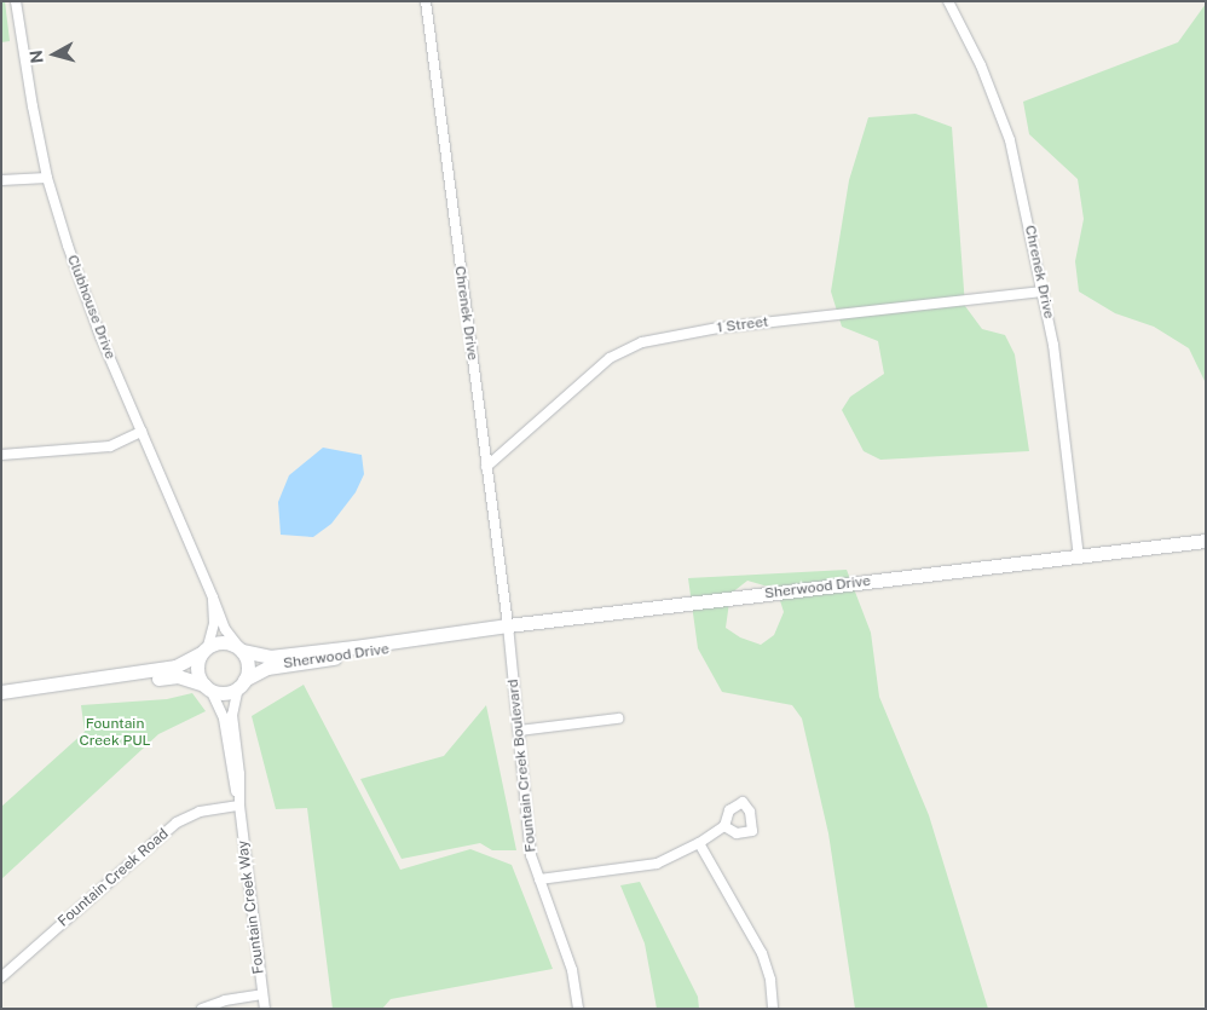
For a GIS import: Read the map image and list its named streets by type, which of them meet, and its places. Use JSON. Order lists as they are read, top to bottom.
{
  "streets": {
    "street": [
      "Chrenek Drive",
      "Clubhouse Drive",
      "1 Street",
      "Sherwood Drive",
      "Fountain Creek Boulevard",
      "Fountain Creek Road",
      "Fountain Creek Way"
    ]
  },
  "crossings": [
    ["Chrenek Drive", "1 Street"],
    ["Chrenek Drive", "Sherwood Drive"],
    ["Chrenek Drive", "Fountain Creek Boulevard"],
    ["Clubhouse Drive", "Sherwood Drive"],
    ["Clubhouse Drive", "Fountain Creek Way"],
    ["Sherwood Drive", "Fountain Creek Boulevard"],
    ["Sherwood Drive", "Fountain Creek Way"],
    ["Fountain Creek Road", "Fountain Creek Way"]
  ],
  "parks": ["Fountain Creek PUL"],
  "north": "left"
}
